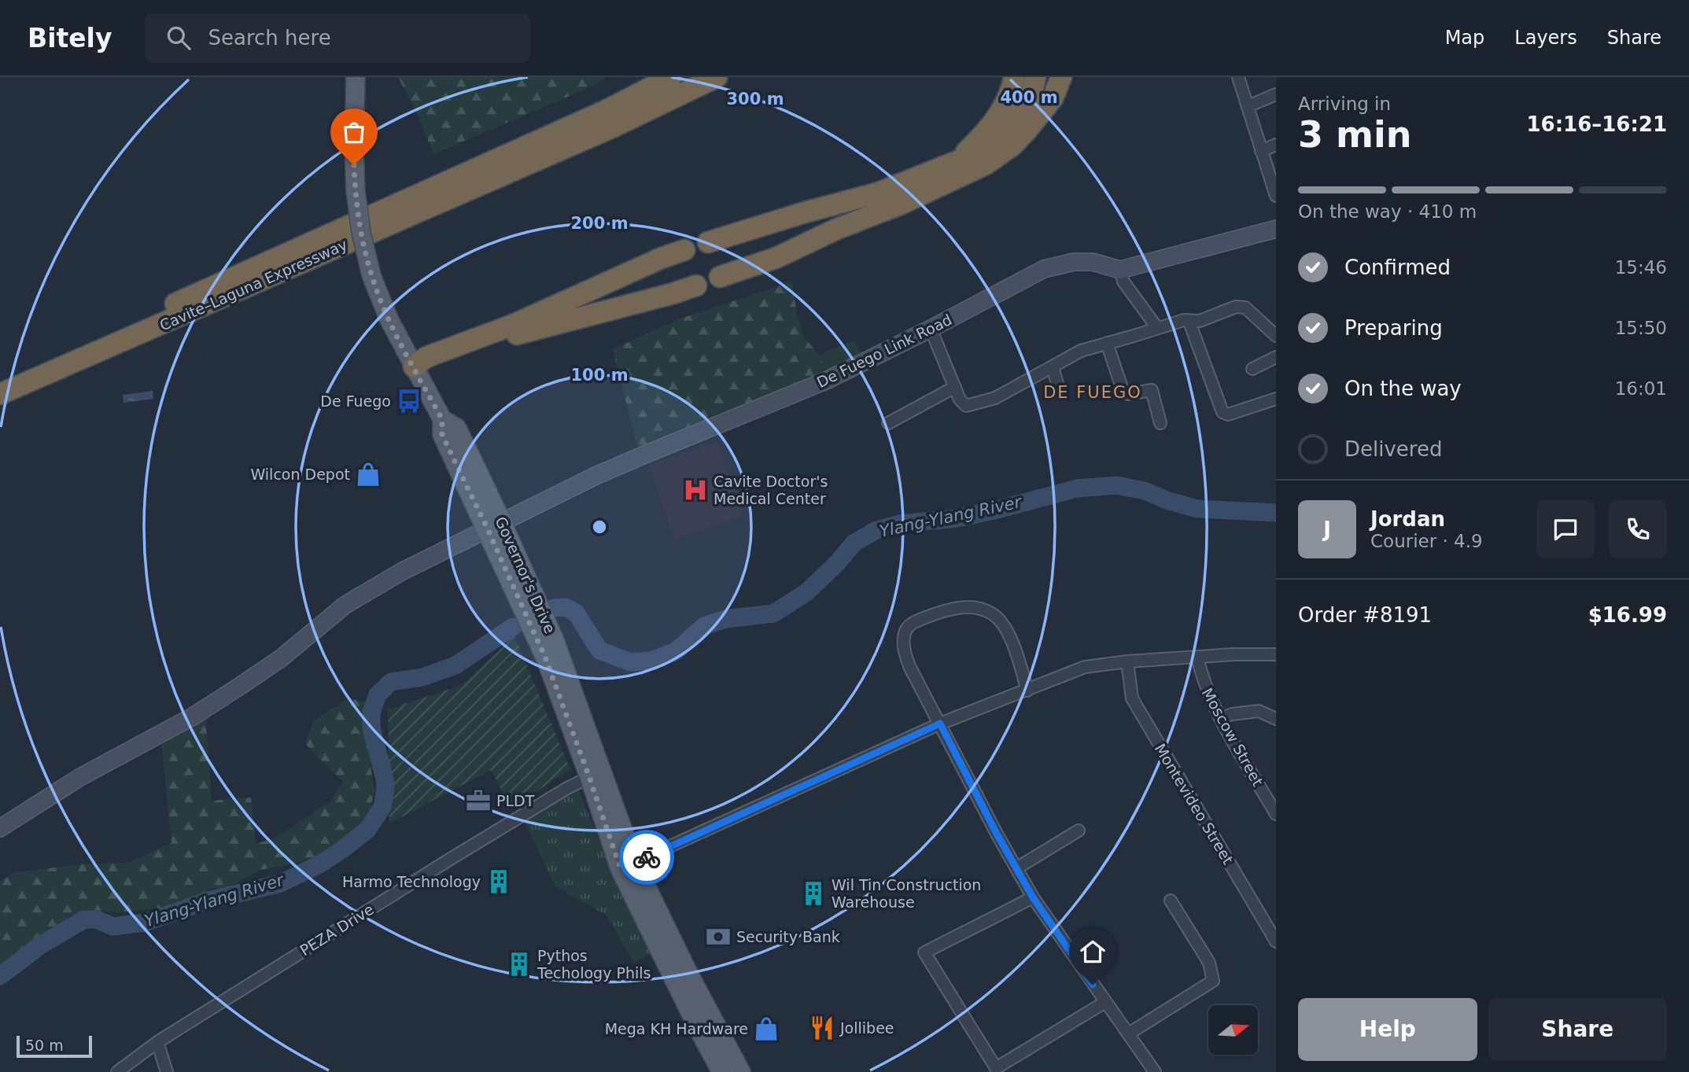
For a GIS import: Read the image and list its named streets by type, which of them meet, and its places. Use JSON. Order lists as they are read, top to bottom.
{
  "streets": {
    "highway": ["Cavite–Laguna Expressway"],
    "main road": ["Governor's Drive"],
    "street": [
      "De Fuego Link Road",
      "Moscow Street",
      "Montevideo Street",
      "PEZA Drive"
    ]
  },
  "crossings": [
    ["De Fuego Link Road", "Governor's Drive"],
    ["Governor's Drive", "PEZA Drive"]
  ],
  "districts": ["DE FUEGO"],
  "water": ["Ylang-Ylang River"],
  "places": {
    "bus stop": ["De Fuego"],
    "shop": ["Wilcon Depot", "Mega KH Hardware"],
    "hospital": ["Cavite Doctor's Medical Center"],
    "office": ["PLDT"],
    "building": ["Harmo Technology", "Wil Tin Construction Warehouse", "Pythos Techology Phils"],
    "bank": ["Security Bank"],
    "restaurant": ["Jollibee"]
  },
  "scale_bar": "50 m",
  "north": "right",
  "page": {
    "header": "Bitely",
    "search": "Search here",
    "nav": ["Map", "Layers", "Share"],
    "heading": ["3 min", "Arriving in", "16:16–16:21"],
    "panel": [
      "Jordan",
      "Courier · 4.9",
      "Order #8191",
      "$16.99"
    ],
    "bar": "On the way · 410 m",
    "list": [
      ["Confirmed", "15:46"],
      ["Preparing", "15:50"],
      ["On the way", "16:01"],
      "Delivered"
    ],
    "round": "J",
    "buttons": ["Help", "Share"],
    "scale": "50 m"
  },
  "rings": [
    "400 m",
    "300 m",
    "200 m",
    "100 m"
  ]
}
